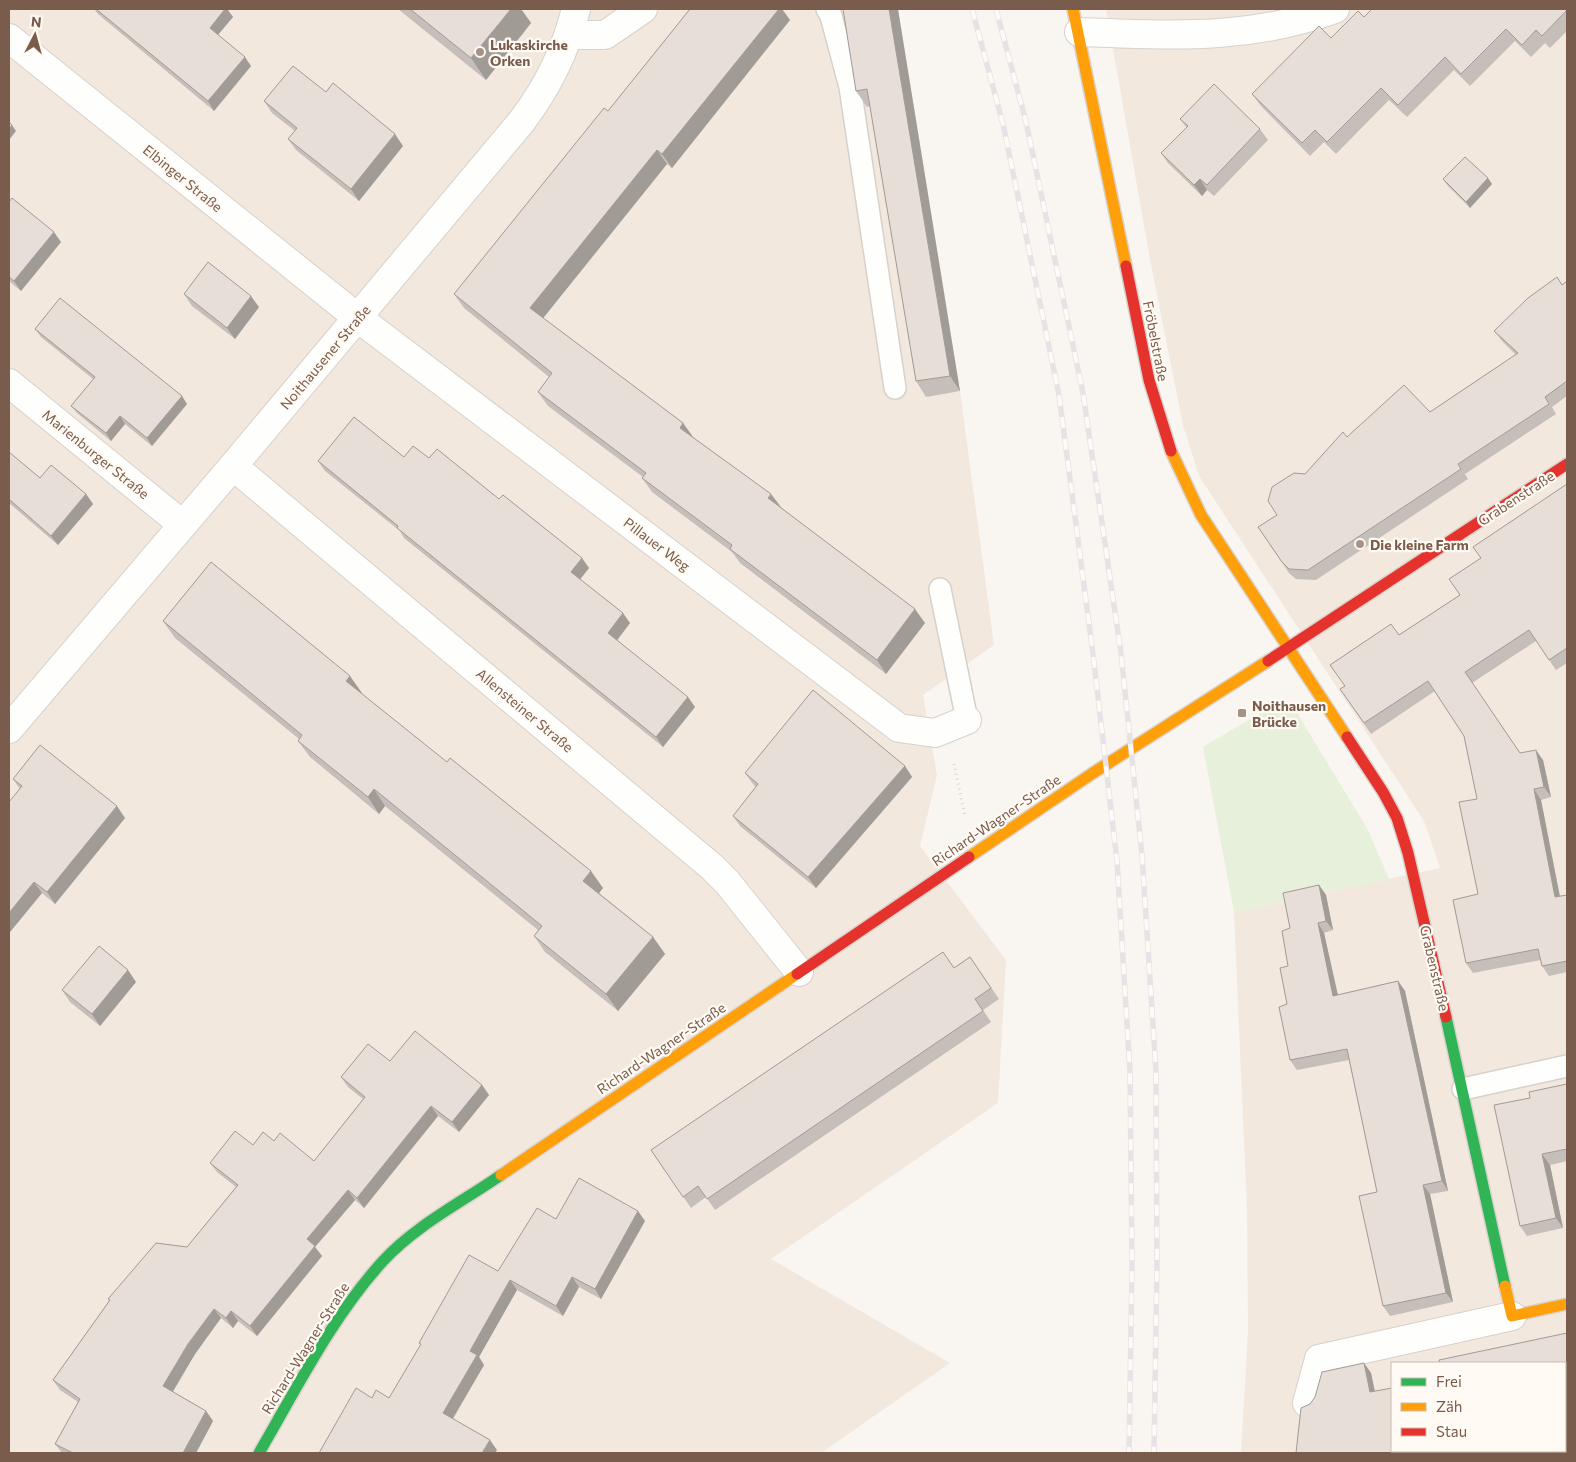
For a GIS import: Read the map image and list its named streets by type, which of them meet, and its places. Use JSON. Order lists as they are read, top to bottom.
{
  "streets": {
    "street": [
      "Elbinger Straße",
      "Fröbelstraße",
      "Noithausener Straße",
      "Marienburger Straße",
      "Grabenstraße",
      "Pillauer Weg",
      "Allensteiner Straße",
      "Richard-Wagner-Straße"
    ]
  },
  "crossings": [
    ["Elbinger Straße", "Noithausener Straße"],
    ["Elbinger Straße", "Pillauer Weg"],
    ["Fröbelstraße", "Grabenstraße"],
    ["Noithausener Straße", "Marienburger Straße"],
    ["Noithausener Straße", "Pillauer Weg"],
    ["Noithausener Straße", "Allensteiner Straße"],
    ["Grabenstraße", "Richard-Wagner-Straße"],
    ["Allensteiner Straße", "Richard-Wagner-Straße"]
  ],
  "places": {
    "other": ["Lukaskirche Orken", "Die kleine Farm"],
    "transit": ["Noithausen Brücke"]
  },
  "legend": ["Frei", "Zäh", "Stau"],
  "north": "top"
}
